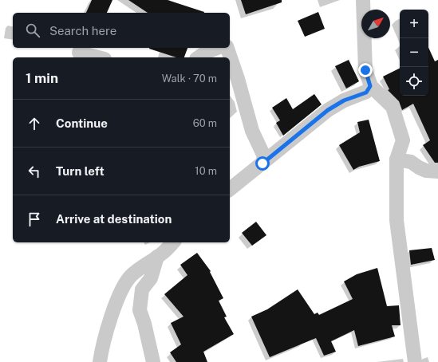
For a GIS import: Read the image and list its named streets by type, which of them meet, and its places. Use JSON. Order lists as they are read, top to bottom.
{
  "north": "top right",
  "page": {
    "map_buttons": ["+", "−"],
    "search": "Search here",
    "heading": ["1 min", "Walk · 70 m"],
    "list": [
      ["Continue", "60 m"],
      ["Turn left", "10 m"],
      "Arrive at destination"
    ]
  }
}
